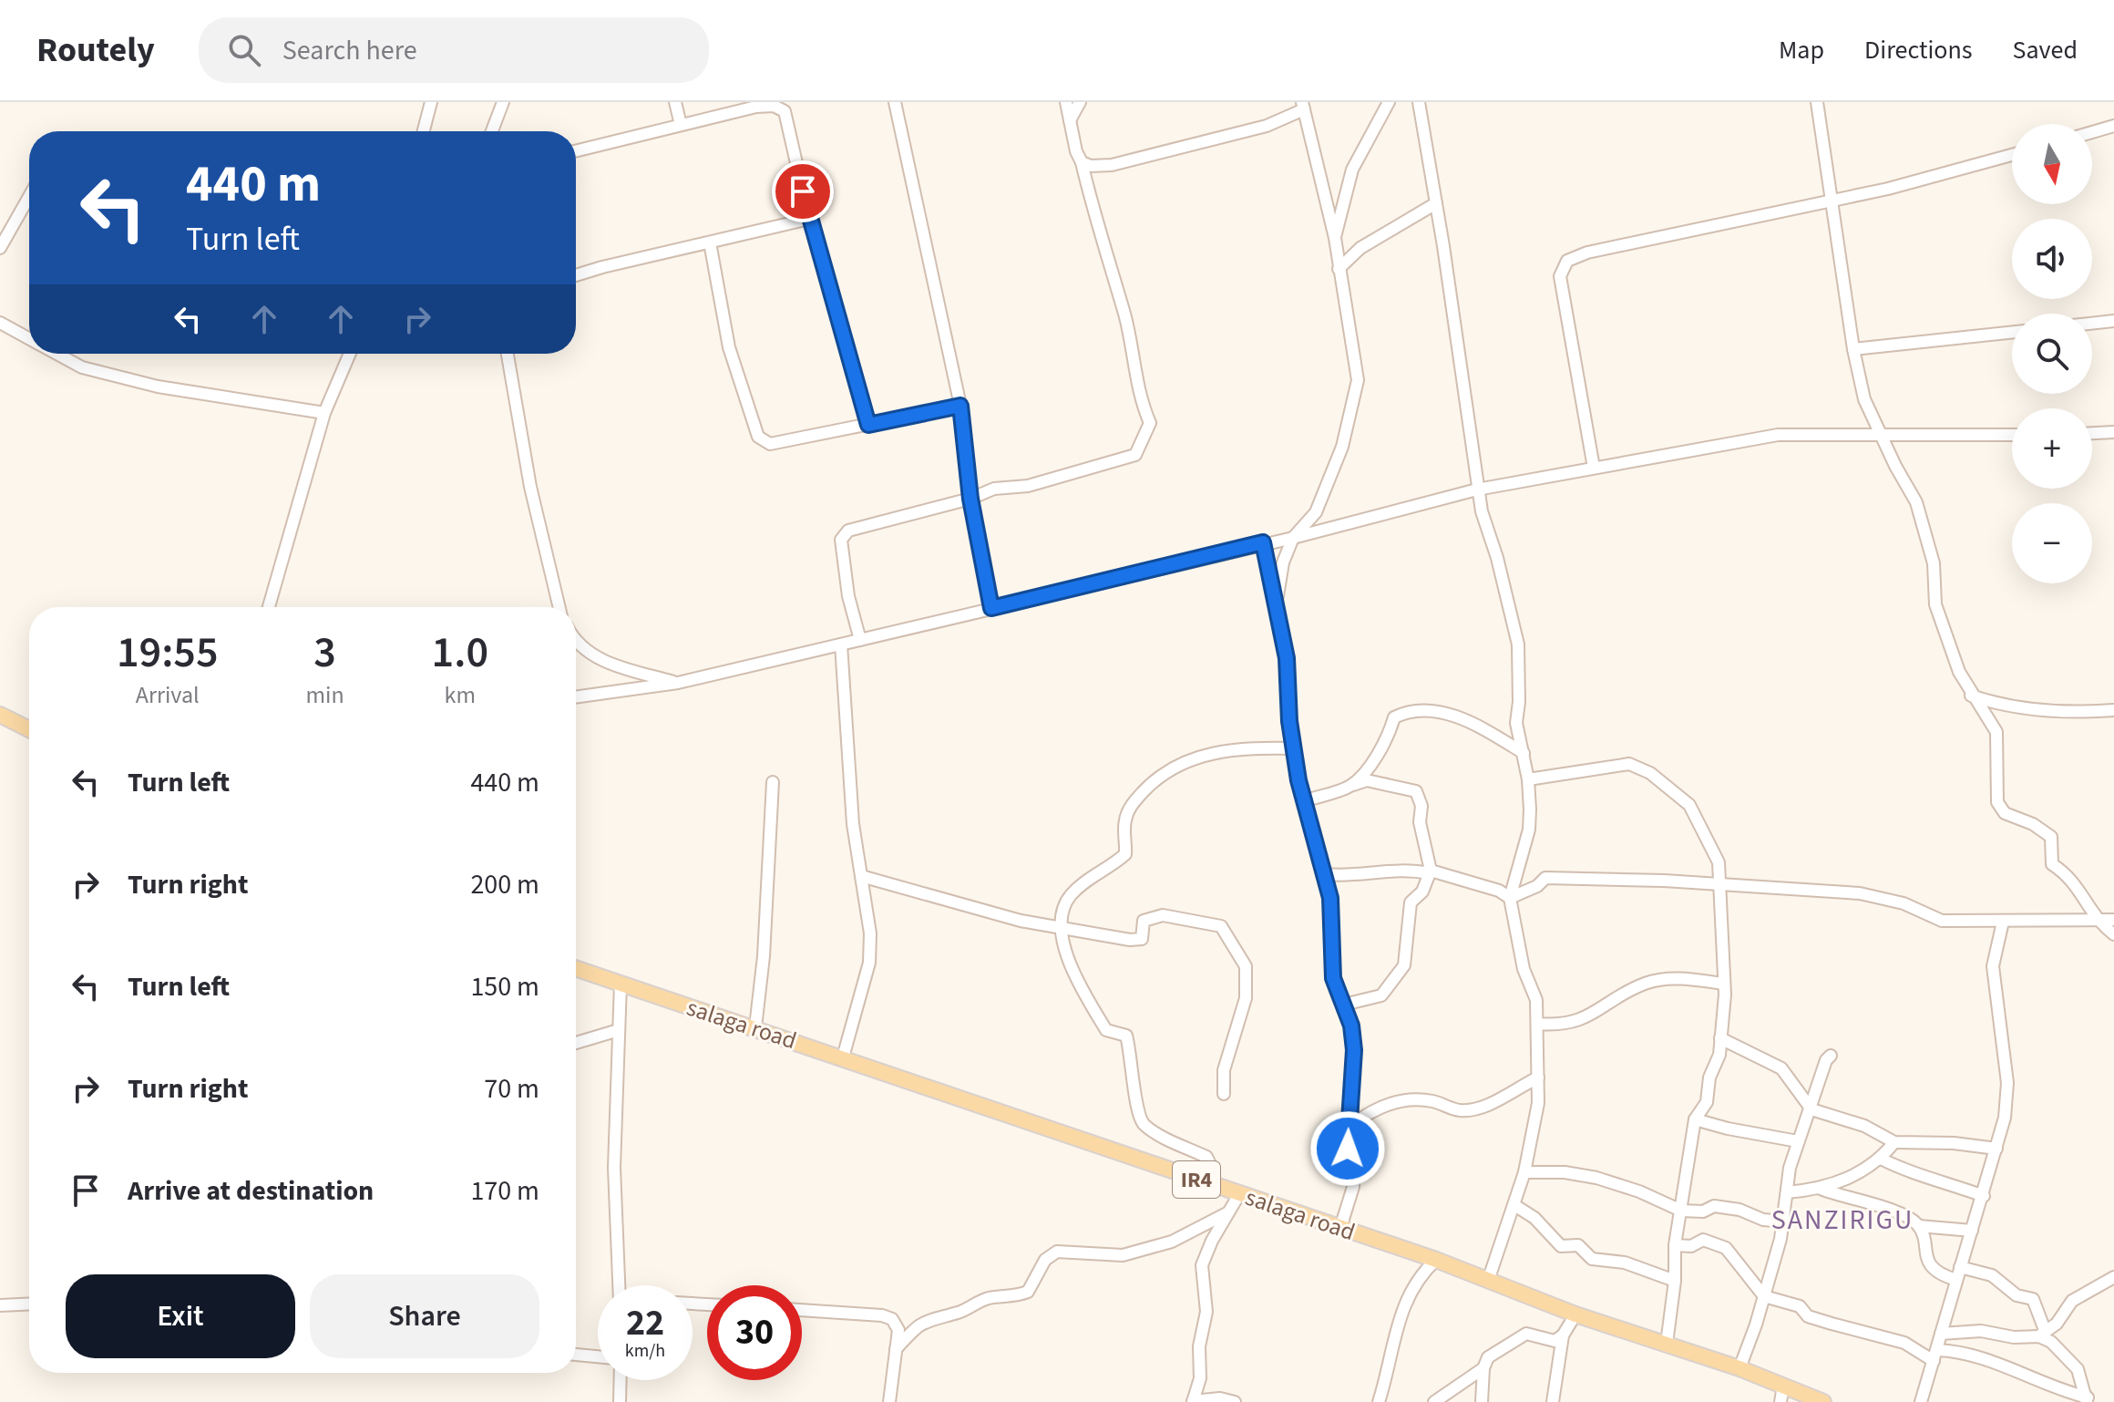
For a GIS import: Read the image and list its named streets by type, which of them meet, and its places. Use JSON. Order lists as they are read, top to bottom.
{
  "streets": {
    "main road": ["salaga road", "IR4"]
  },
  "districts": ["SANZIRIGU"],
  "north": "bottom",
  "page": {
    "header": "Routely",
    "search": "Search here",
    "nav": ["Map", "Directions", "Saved"],
    "map_buttons": ["+", "−"],
    "turn": ["440 m", "Turn left"],
    "eta": [
      "19:55",
      "Arrival",
      "3",
      "min",
      "1.0",
      "km"
    ],
    "list": [
      {
        "name": "Turn left",
        "value": "440 m"
      },
      {
        "name": "Turn right",
        "value": "200 m"
      },
      {
        "name": "Turn left",
        "value": "150 m"
      },
      {
        "name": "Turn right",
        "value": "70 m"
      },
      {
        "name": "Arrive at destination",
        "value": "170 m"
      }
    ],
    "buttons": ["Exit", "Share"],
    "speed": "22 km/h",
    "limit": "30"
  }
}
